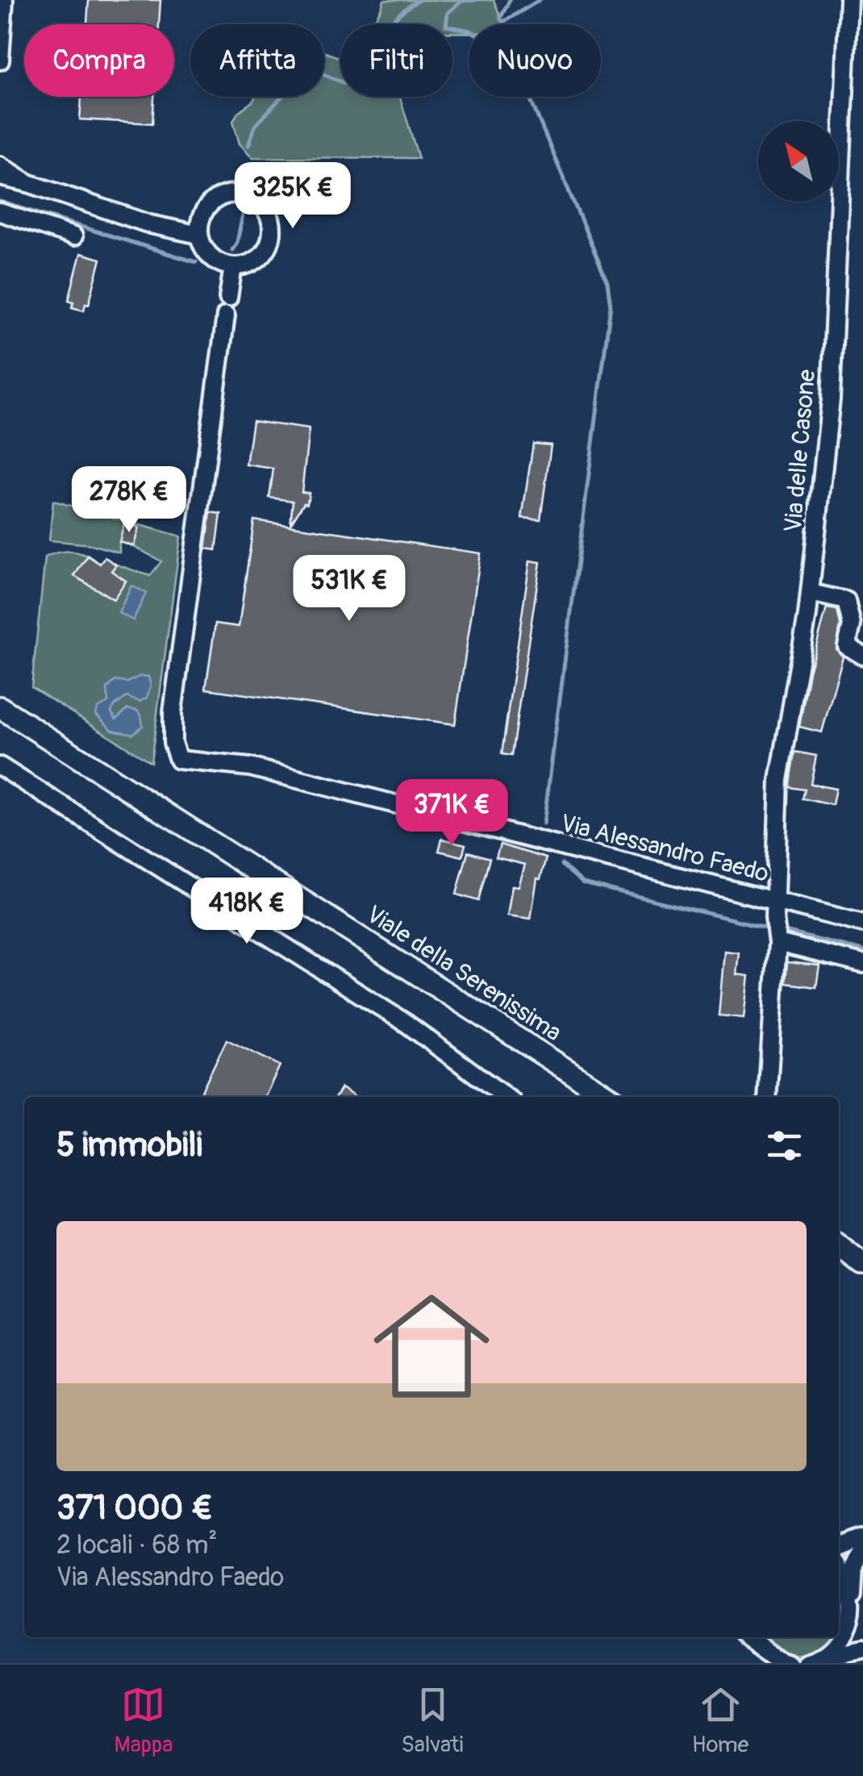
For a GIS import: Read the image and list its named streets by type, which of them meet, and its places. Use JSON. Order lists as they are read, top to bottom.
{
  "streets": {
    "main road": ["Viale della Serenissima"],
    "street": ["Via delle Casone", "Via Alessandro Faedo"]
  },
  "crossings": [
    ["Via delle Casone", "Via Alessandro Faedo"]
  ],
  "north": "top left",
  "page": {
    "chip": [
      "Compra",
      "Affitta",
      "Filtri",
      "Nuovo"
    ],
    "price": [
      "325K €",
      "278K €",
      "531K €",
      "371K €",
      "418K €"
    ],
    "heading": "5 immobili",
    "list": [
      {
        "name": "371 000 €",
        "note": "2 locali · 68 m² · Via Alessandro Faedo"
      }
    ],
    "tabs": ["Mappa", "Salvati", "Home"]
  }
}
